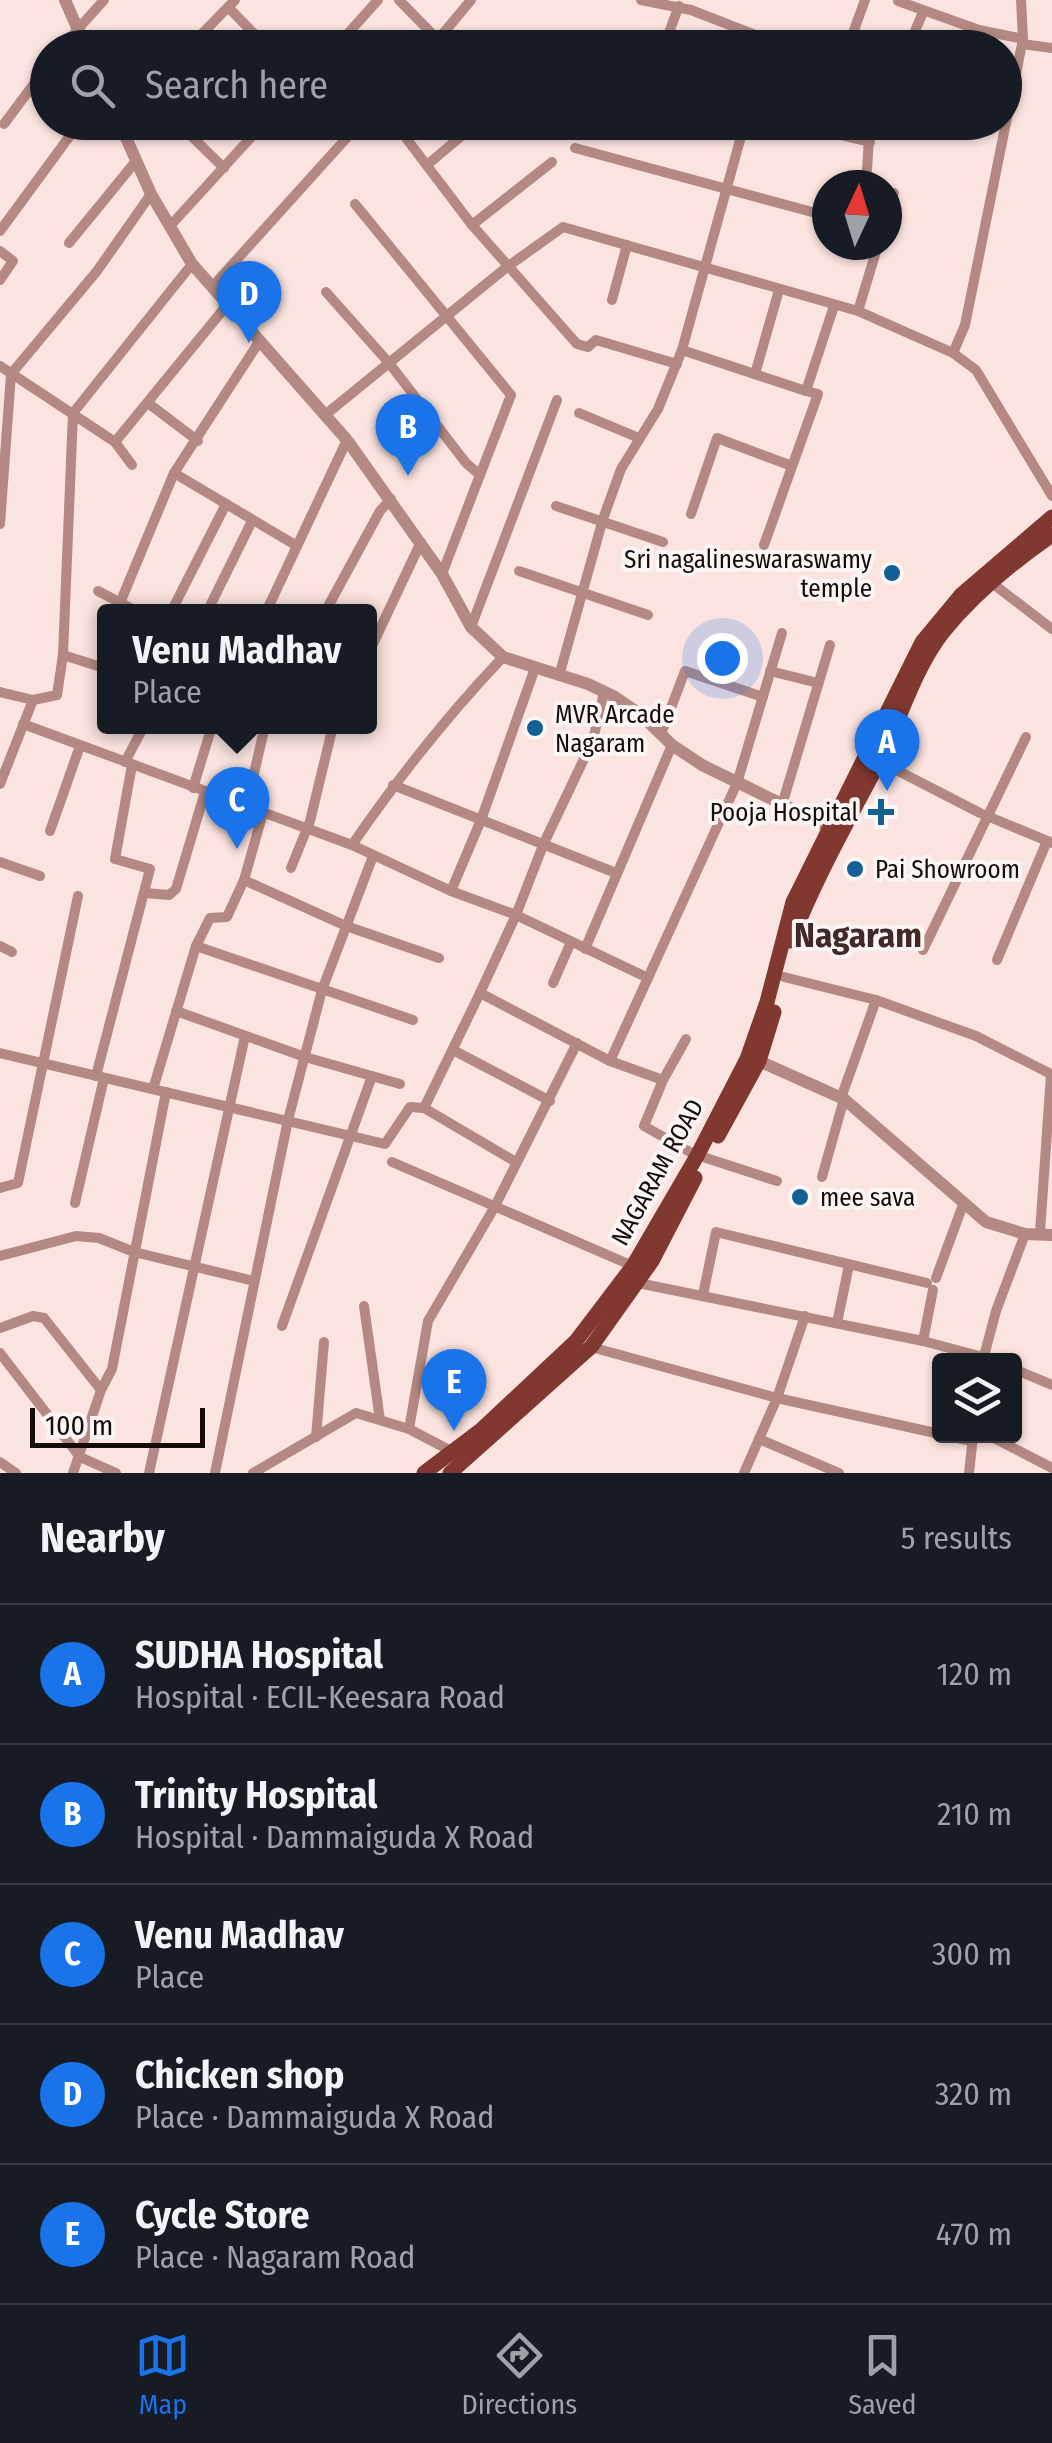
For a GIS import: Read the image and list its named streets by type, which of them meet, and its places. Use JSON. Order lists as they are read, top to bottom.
{
  "streets": {
    "main road": ["NAGARAM ROAD"]
  },
  "districts": ["Nagaram"],
  "places": {
    "other": [
      "Sri nagalineswaraswamy temple",
      "MVR Arcade Nagaram",
      "Pai Showroom",
      "mee sava"
    ],
    "health": ["Pooja Hospital"]
  },
  "scale_bar": "100 m",
  "north": "top",
  "page": {
    "search": "Search here",
    "pins": [
      "D",
      "B",
      "A",
      "C",
      "E"
    ],
    "popup": ["Venu Madhav", "Place"],
    "scale": "100 m",
    "heading": ["Nearby", "5 results"],
    "list": [
      {
        "mark": "A",
        "name": "SUDHA Hospital",
        "note": "Hospital · ECIL-Keesara Road",
        "value": "120 m"
      },
      {
        "mark": "B",
        "name": "Trinity Hospital",
        "note": "Hospital · Dammaiguda X Road",
        "value": "210 m"
      },
      {
        "mark": "C",
        "name": "Venu Madhav",
        "note": "Place",
        "value": "300 m"
      },
      {
        "mark": "D",
        "name": "Chicken shop",
        "note": "Place · Dammaiguda X Road",
        "value": "320 m"
      },
      {
        "mark": "E",
        "name": "Cycle Store",
        "note": "Place · Nagaram Road",
        "value": "470 m"
      }
    ],
    "nav": ["Map", "Directions", "Saved"]
  }
}
